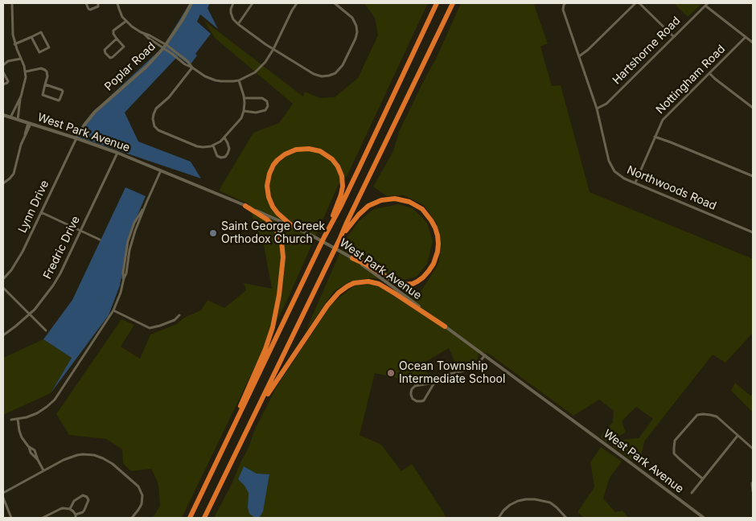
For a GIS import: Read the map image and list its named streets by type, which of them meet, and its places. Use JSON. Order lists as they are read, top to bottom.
{
  "streets": {
    "street": [
      "Hartshorne Road",
      "Poplar Road",
      "Nottingham Road",
      "West Park Avenue",
      "Northwoods Road",
      "Lynn Drive",
      "Fredric Drive"
    ]
  },
  "crossings": [
    ["Hartshorne Road", "Northwoods Road"],
    ["Poplar Road", "West Park Avenue"],
    ["Poplar Road", "Lynn Drive"],
    ["Nottingham Road", "Northwoods Road"],
    ["West Park Avenue", "Lynn Drive"],
    ["West Park Avenue", "Fredric Drive"]
  ],
  "places": ["Saint George Greek Orthodox Church", "Ocean Township Intermediate School"]
}
